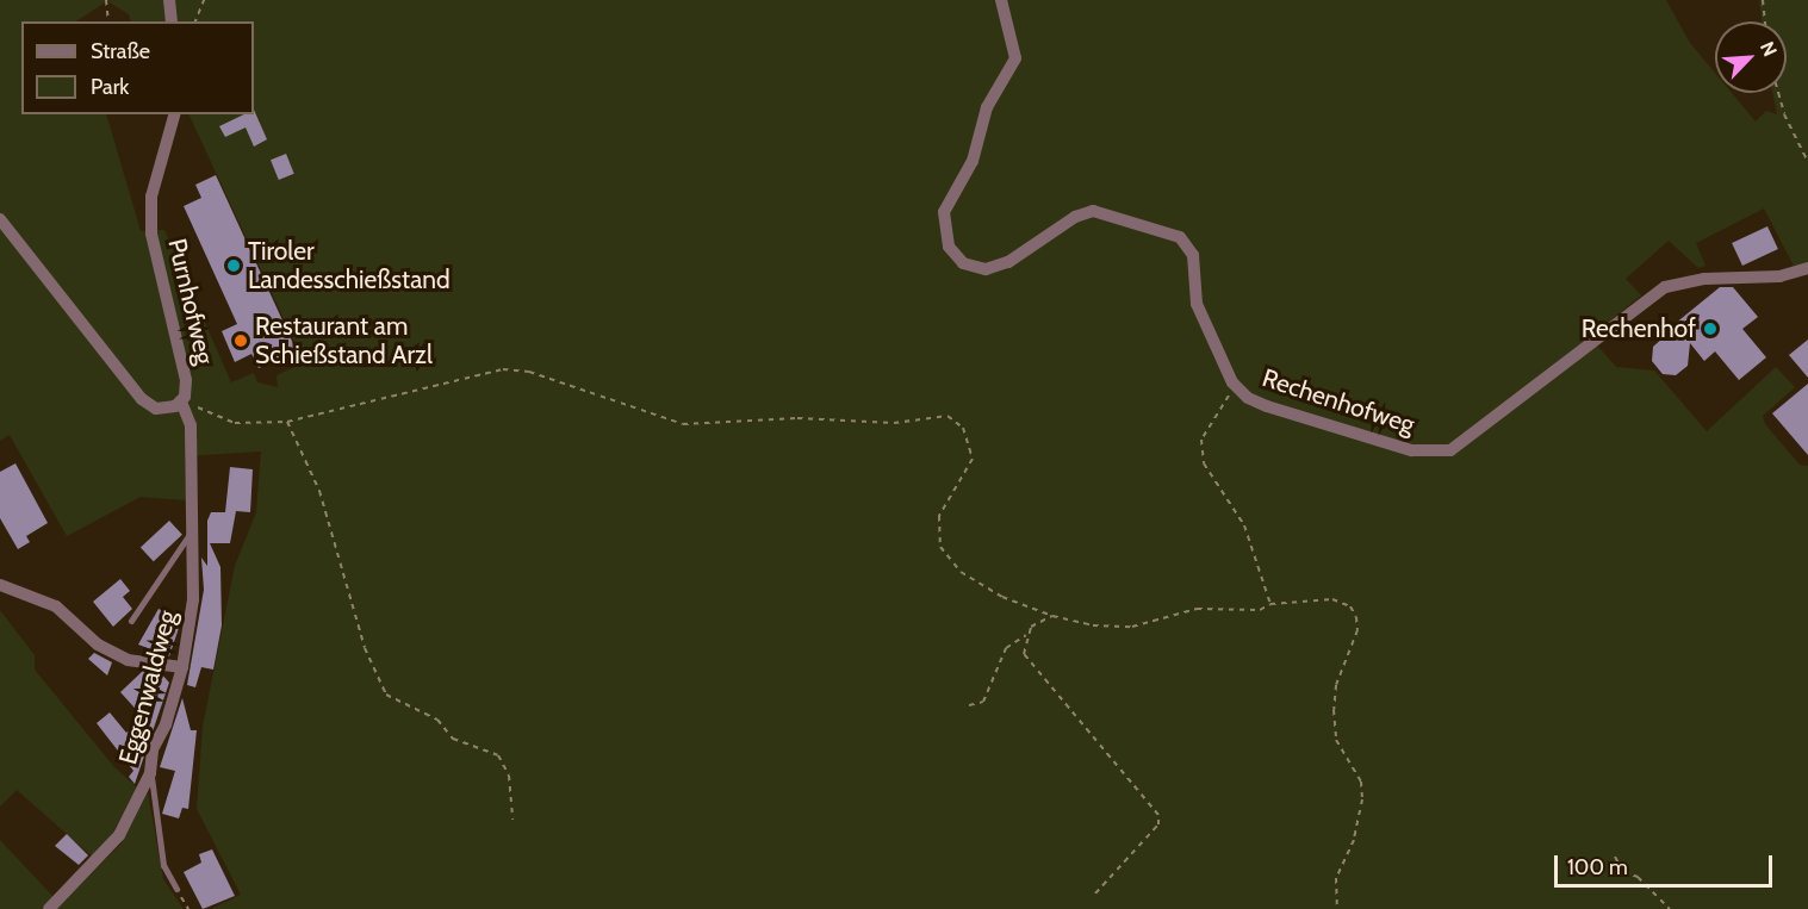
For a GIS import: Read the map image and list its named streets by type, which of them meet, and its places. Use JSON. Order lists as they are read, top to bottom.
{
  "streets": {
    "street": ["Purnhofweg", "Rechenhofweg", "Eggenwaldweg"]
  },
  "crossings": [
    ["Purnhofweg", "Eggenwaldweg"]
  ],
  "places": ["Tiroler Landesschießstand", "Rechenhof", "Restaurant am Schießstand Arzl"],
  "legend": ["Straße", "Park"],
  "scale_bar": "100 m",
  "north": "top right"
}
